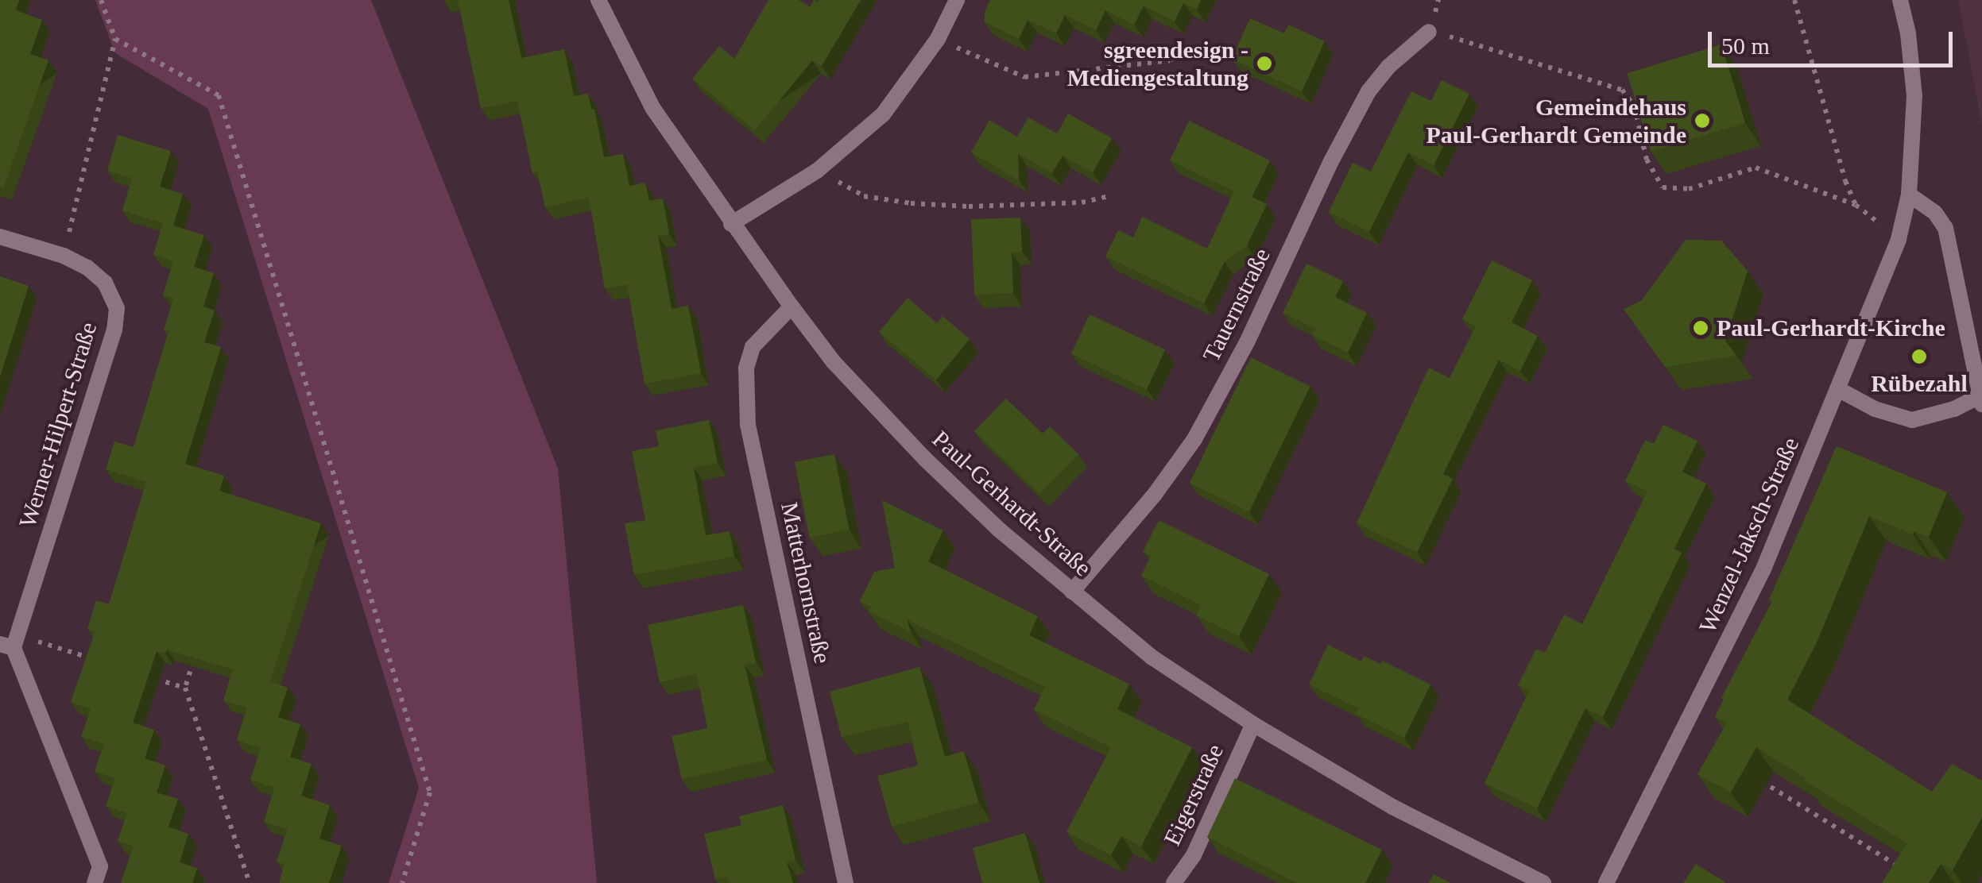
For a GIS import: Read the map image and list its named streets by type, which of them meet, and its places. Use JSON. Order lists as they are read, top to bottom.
{
  "streets": {
    "street": [
      "Tauernstraße",
      "Werner-Hilpert-Straße",
      "Paul-Gerhardt-Straße",
      "Wenzel-Jaksch-Straße",
      "Matterhornstraße",
      "Eigerstraße"
    ]
  },
  "crossings": [
    ["Tauernstraße", "Paul-Gerhardt-Straße"],
    ["Paul-Gerhardt-Straße", "Matterhornstraße"],
    ["Paul-Gerhardt-Straße", "Eigerstraße"]
  ],
  "places": [
    "sgreendesign - Mediengestaltung",
    "Gemeindehaus Paul-Gerhardt Gemeinde",
    "Paul-Gerhardt-Kirche",
    "Rübezahl"
  ],
  "scale_bar": "50 m"
}
